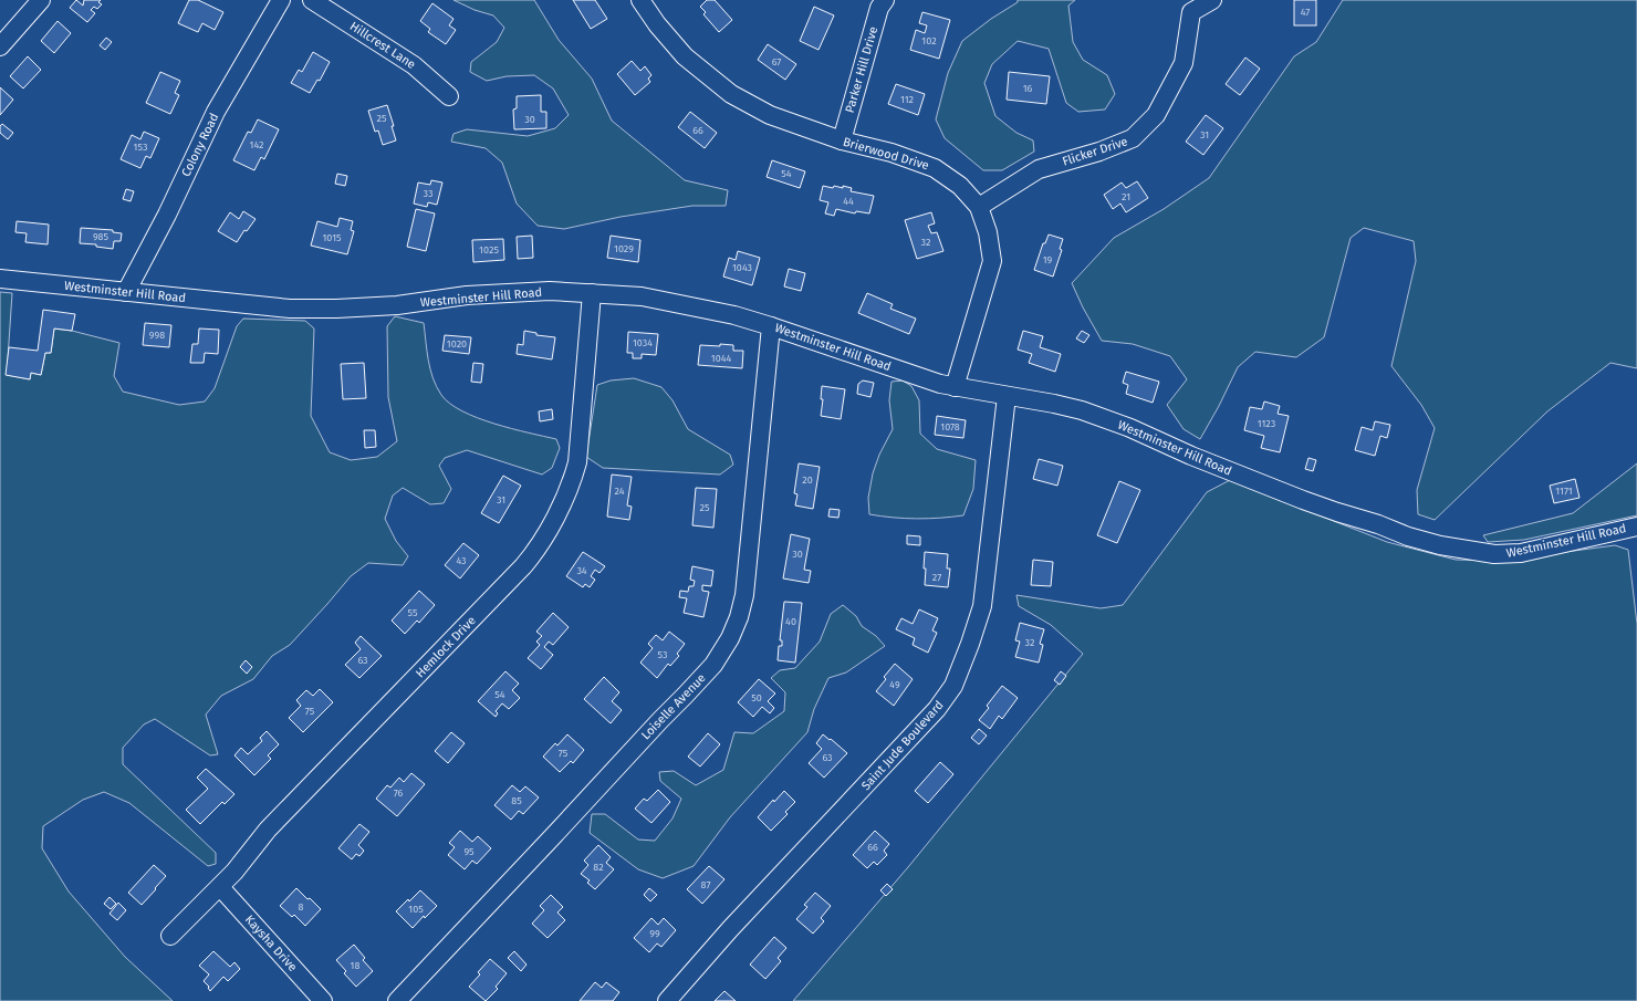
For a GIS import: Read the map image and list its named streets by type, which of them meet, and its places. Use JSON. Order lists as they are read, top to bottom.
{
  "streets": {
    "street": [
      "Hillcrest Lane",
      "Parker Hill Drive",
      "Colony Road",
      "Flicker Drive",
      "Brierwood Drive",
      "Westminster Hill Road",
      "Hemlock Drive",
      "Loiselle Avenue",
      "Saint Jude Boulevard",
      "Kaysha Drive"
    ]
  },
  "crossings": [
    ["Parker Hill Drive", "Brierwood Drive"],
    ["Colony Road", "Westminster Hill Road"],
    ["Flicker Drive", "Brierwood Drive"],
    ["Brierwood Drive", "Westminster Hill Road"],
    ["Westminster Hill Road", "Hemlock Drive"],
    ["Westminster Hill Road", "Loiselle Avenue"],
    ["Westminster Hill Road", "Saint Jude Boulevard"],
    ["Hemlock Drive", "Kaysha Drive"]
  ],
  "house_numbers": [
    "47",
    "102",
    "67",
    "16",
    "112",
    "25",
    "30",
    "66",
    "31",
    "142",
    "153",
    "54",
    "33",
    "21",
    "44",
    "985",
    "1015",
    "32",
    "1029",
    "1025",
    "19",
    "1043",
    "998",
    "1034",
    "1020",
    "1044",
    "1123",
    "1078",
    "20",
    "24",
    "1171",
    "31",
    "25",
    "30",
    "43",
    "34",
    "27",
    "55",
    "40",
    "32",
    "53",
    "63",
    "49",
    "54",
    "50",
    "75",
    "75",
    "63",
    "76",
    "85",
    "66",
    "95",
    "82",
    "87",
    "8",
    "105",
    "99",
    "18"
  ]
}
